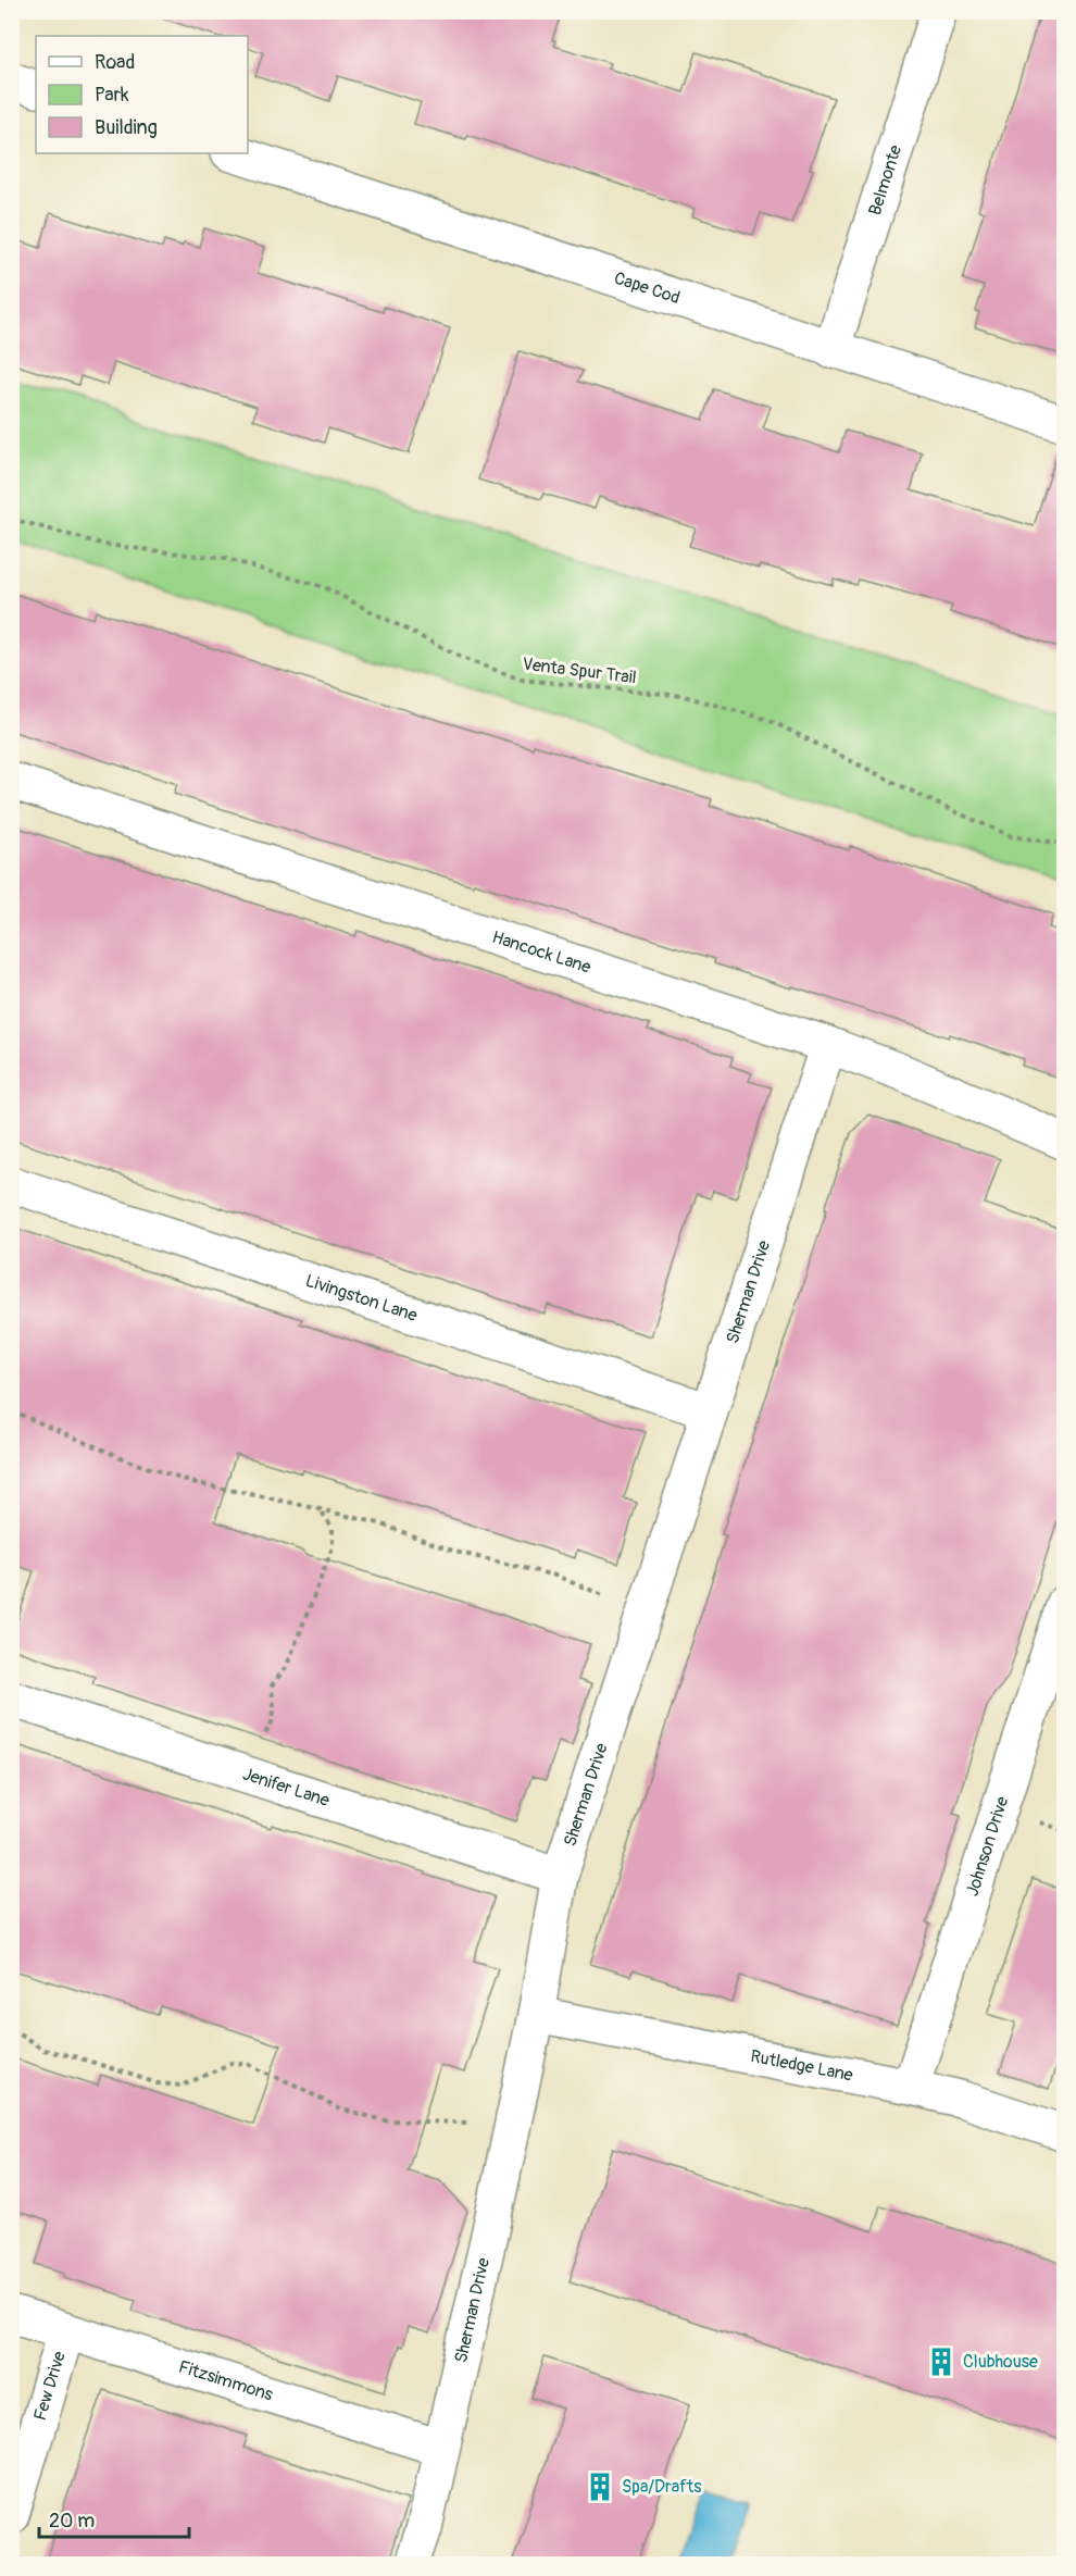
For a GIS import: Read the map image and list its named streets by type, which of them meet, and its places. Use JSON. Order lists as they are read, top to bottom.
{
  "streets": {
    "street": [
      "Belmonte",
      "Cape Cod",
      "Hancock Lane",
      "Sherman Drive",
      "Livingston Lane",
      "Jenifer Lane",
      "Johnson Drive",
      "Rutledge Lane",
      "Fitzsimmons",
      "Few Drive"
    ],
    "path": ["Venta Spur Trail"]
  },
  "crossings": [
    ["Belmonte", "Cape Cod"],
    ["Hancock Lane", "Sherman Drive"],
    ["Sherman Drive", "Livingston Lane"],
    ["Sherman Drive", "Jenifer Lane"],
    ["Sherman Drive", "Rutledge Lane"],
    ["Sherman Drive", "Fitzsimmons"],
    ["Johnson Drive", "Rutledge Lane"],
    ["Fitzsimmons", "Few Drive"]
  ],
  "places": {
    "building": ["Clubhouse", "Spa/Drafts"]
  },
  "legend": ["Road", "Park", "Building"],
  "scale_bar": "20 m"
}
